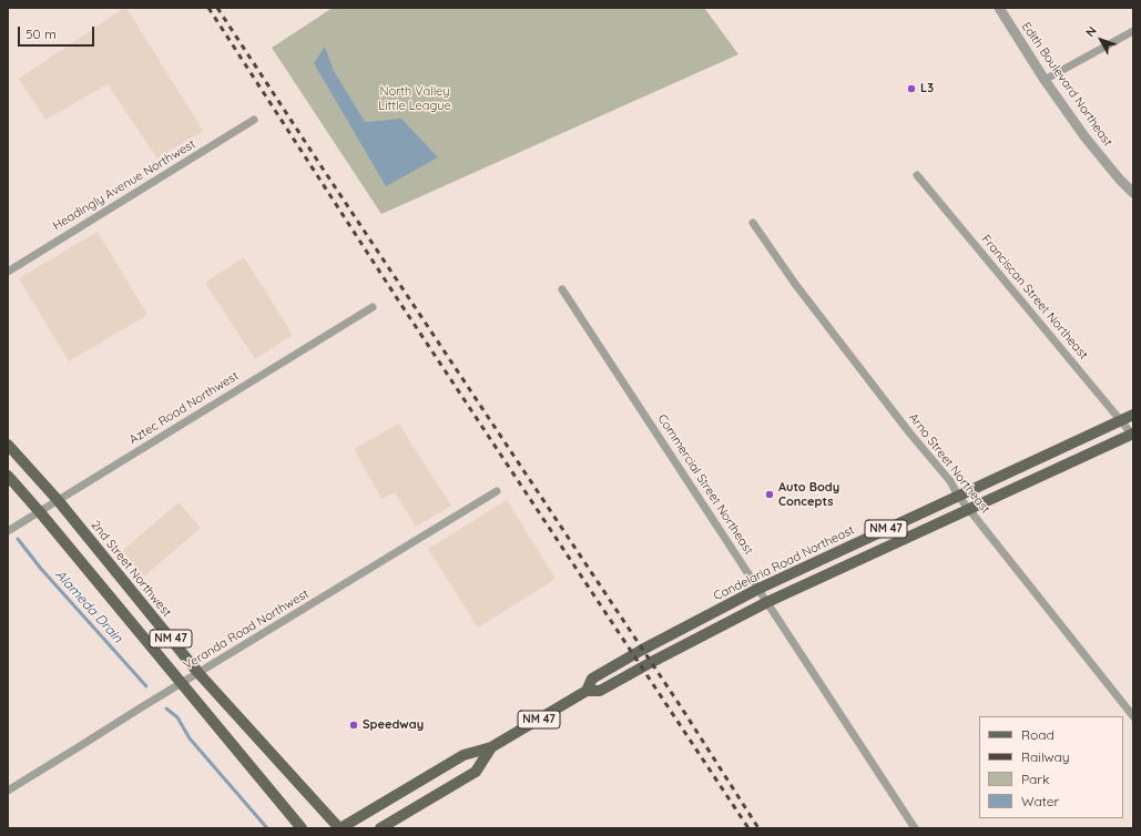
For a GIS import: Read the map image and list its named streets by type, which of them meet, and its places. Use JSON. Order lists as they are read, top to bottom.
{
  "streets": {
    "main road": ["NM 47", "Candelaria Road Northeast", "2nd Street Northwest"],
    "street": [
      "Edith Boulevard Northeast",
      "Headingly Avenue Northwest",
      "Franciscan Street Northeast",
      "Aztec Road Northwest",
      "Arno Street Northeast",
      "Commercial Street Northeast",
      "Veranda Road Northwest"
    ]
  },
  "crossings": [
    ["Franciscan Street Northeast", "NM 47"],
    ["Franciscan Street Northeast", "Candelaria Road Northeast"],
    ["Aztec Road Northwest", "NM 47"],
    ["Aztec Road Northwest", "2nd Street Northwest"],
    ["Arno Street Northeast", "NM 47"],
    ["Arno Street Northeast", "Candelaria Road Northeast"],
    ["Commercial Street Northeast", "NM 47"],
    ["Commercial Street Northeast", "Candelaria Road Northeast"],
    ["NM 47", "Candelaria Road Northeast"],
    ["NM 47", "2nd Street Northwest"],
    ["NM 47", "Veranda Road Northwest"],
    ["2nd Street Northwest", "Veranda Road Northwest"]
  ],
  "water": ["Alameda Drain"],
  "parks": ["North Valley Little League"],
  "places": ["L3", "Auto Body Concepts", "Speedway"],
  "legend": [
    "Road",
    "Railway",
    "Park",
    "Water"
  ],
  "scale_bar": "50 m",
  "north": "top left"
}
